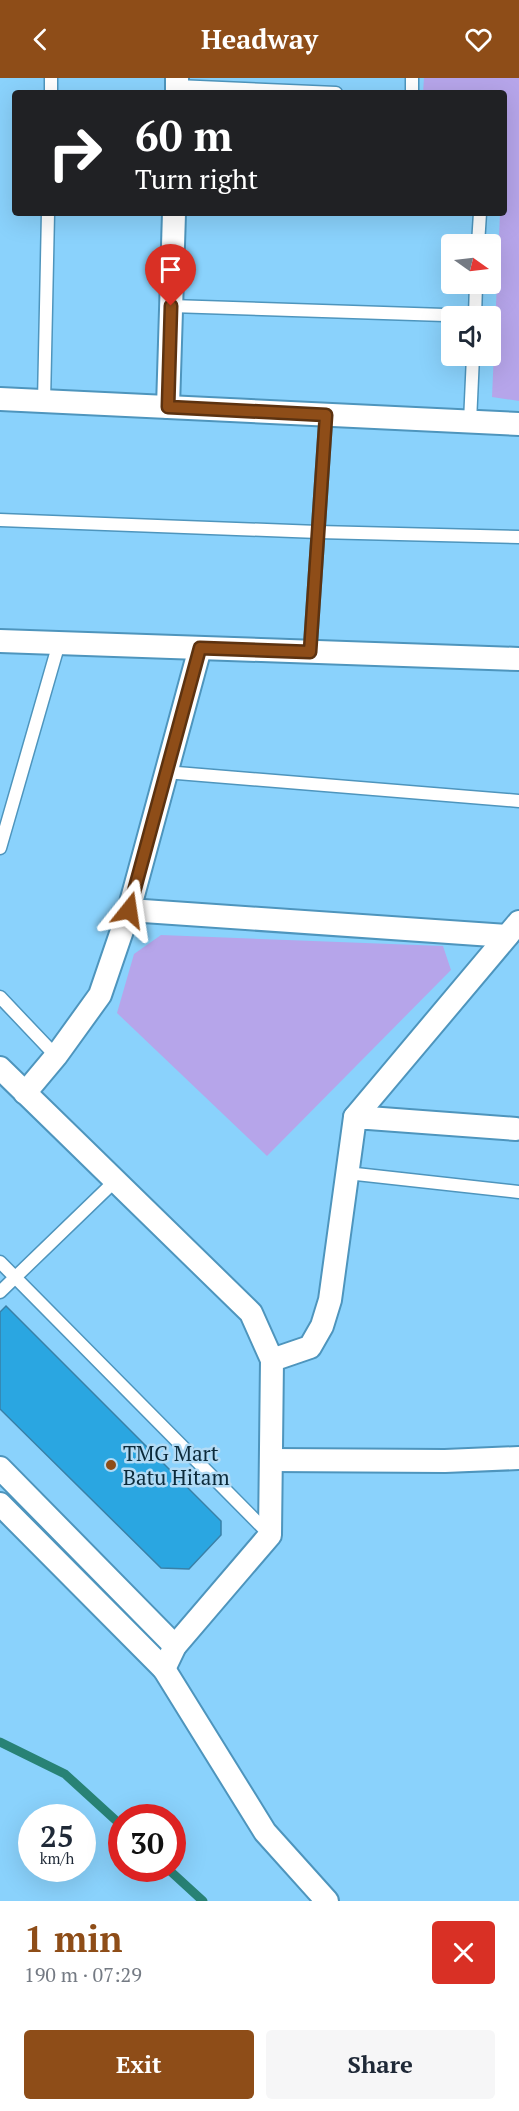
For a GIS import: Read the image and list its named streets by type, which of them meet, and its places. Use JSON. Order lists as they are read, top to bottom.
{
  "places": ["TMG Mart Batu Hitam"],
  "north": "right",
  "page": {
    "header": "Headway",
    "turn": ["60 m", "Turn right"],
    "speed": "25 km/h",
    "limit": "30",
    "heading": ["1 min", "190 m · 07:29"],
    "buttons": ["Exit", "Share"]
  }
}
